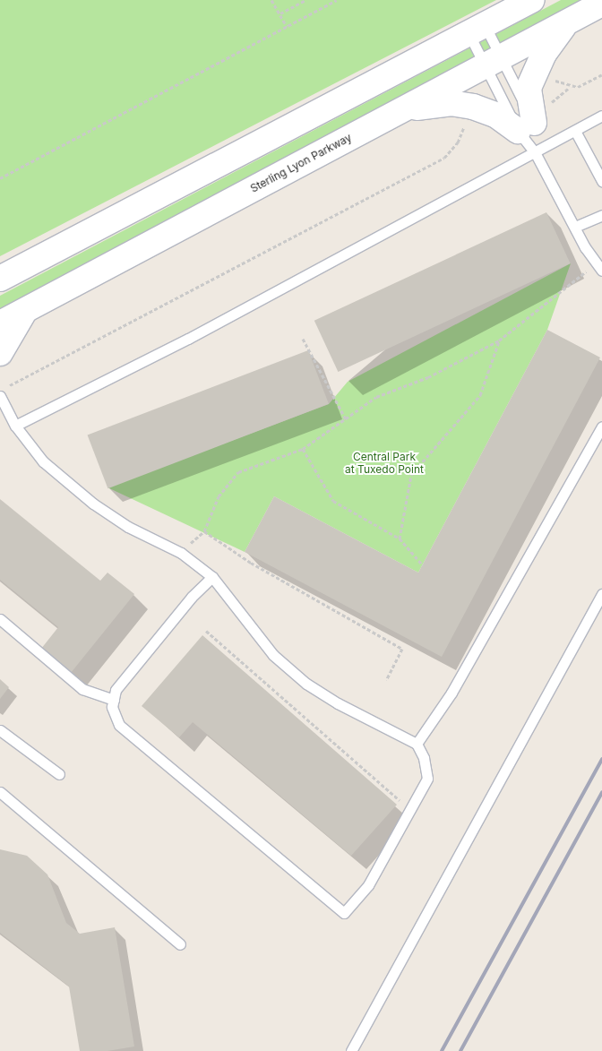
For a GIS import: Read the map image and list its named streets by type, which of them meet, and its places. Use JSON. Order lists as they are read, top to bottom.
{
  "streets": {
    "main road": ["Sterling Lyon Parkway"]
  },
  "parks": ["Central Park at Tuxedo Point"]
}
